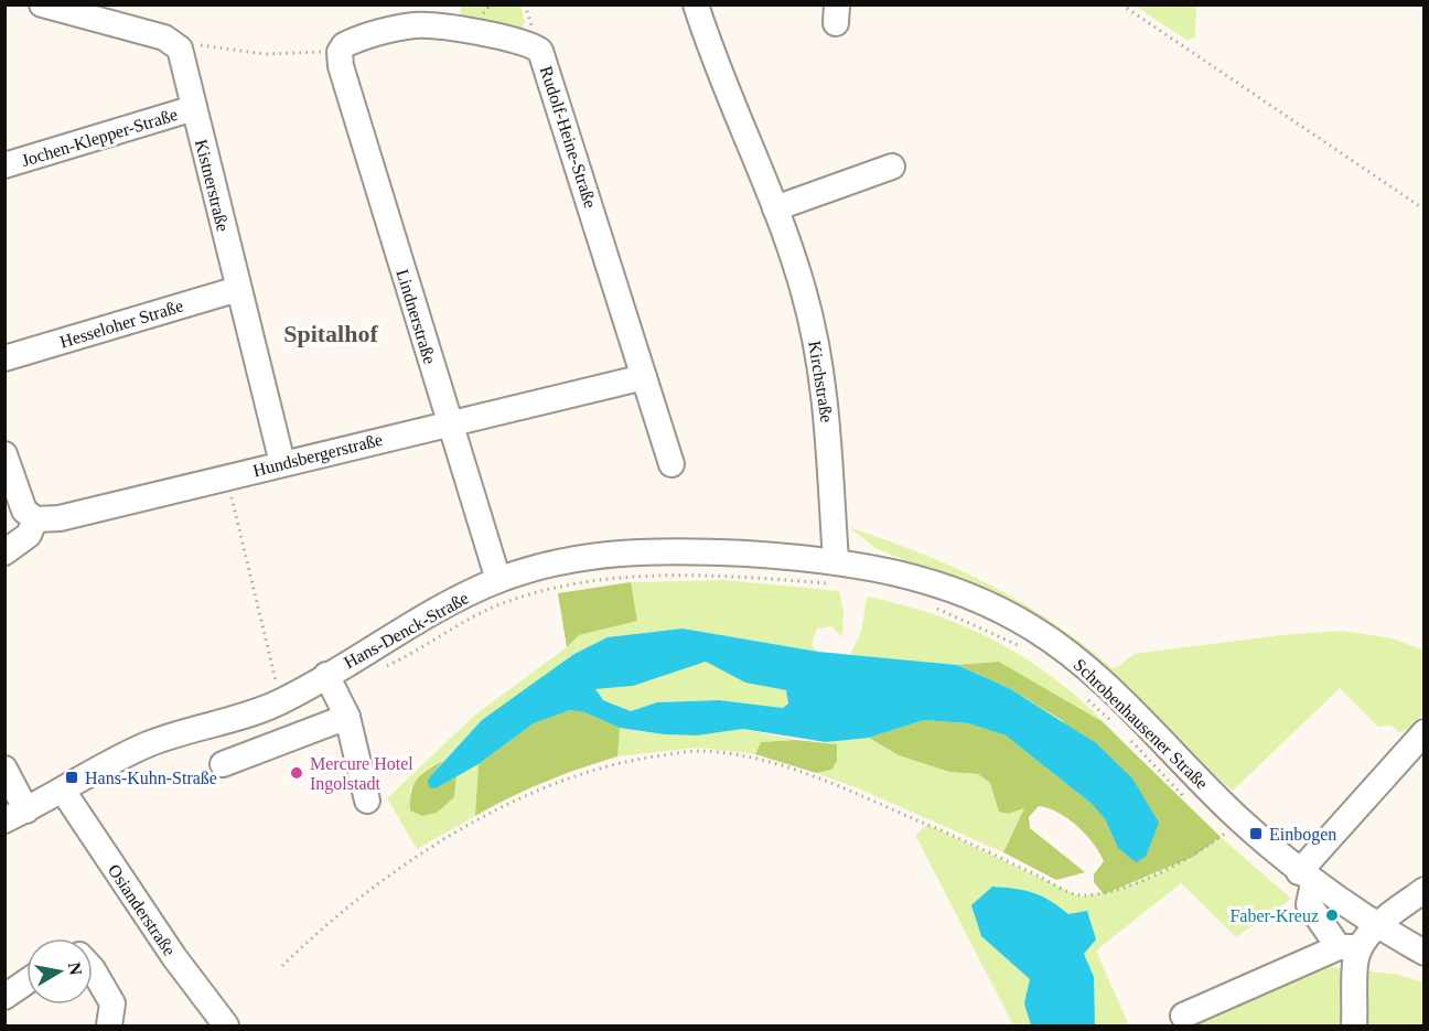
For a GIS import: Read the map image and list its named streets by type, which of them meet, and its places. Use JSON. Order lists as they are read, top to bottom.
{
  "streets": {
    "street": [
      "Jochen-Klepper-Straße",
      "Rudolf-Heine-Straße",
      "Kistnerstraße",
      "Lindnerstraße",
      "Hesseloher Straße",
      "Kirchstraße",
      "Hundsbergerstraße",
      "Hans-Denck-Straße",
      "Schrobenhausener Straße",
      "Osianderstraße"
    ]
  },
  "crossings": [
    ["Jochen-Klepper-Straße", "Kistnerstraße"],
    ["Rudolf-Heine-Straße", "Lindnerstraße"],
    ["Rudolf-Heine-Straße", "Hundsbergerstraße"],
    ["Kistnerstraße", "Hesseloher Straße"],
    ["Kistnerstraße", "Hundsbergerstraße"],
    ["Lindnerstraße", "Hundsbergerstraße"],
    ["Lindnerstraße", "Hans-Denck-Straße"],
    ["Kirchstraße", "Hans-Denck-Straße"],
    ["Kirchstraße", "Schrobenhausener Straße"],
    ["Hans-Denck-Straße", "Schrobenhausener Straße"],
    ["Hans-Denck-Straße", "Osianderstraße"]
  ],
  "districts": ["Spitalhof"],
  "places": {
    "other": ["Mercure Hotel Ingolstadt", "Faber-Kreuz"],
    "transit": ["Hans-Kuhn-Straße", "Einbogen"]
  },
  "north": "right"
}
